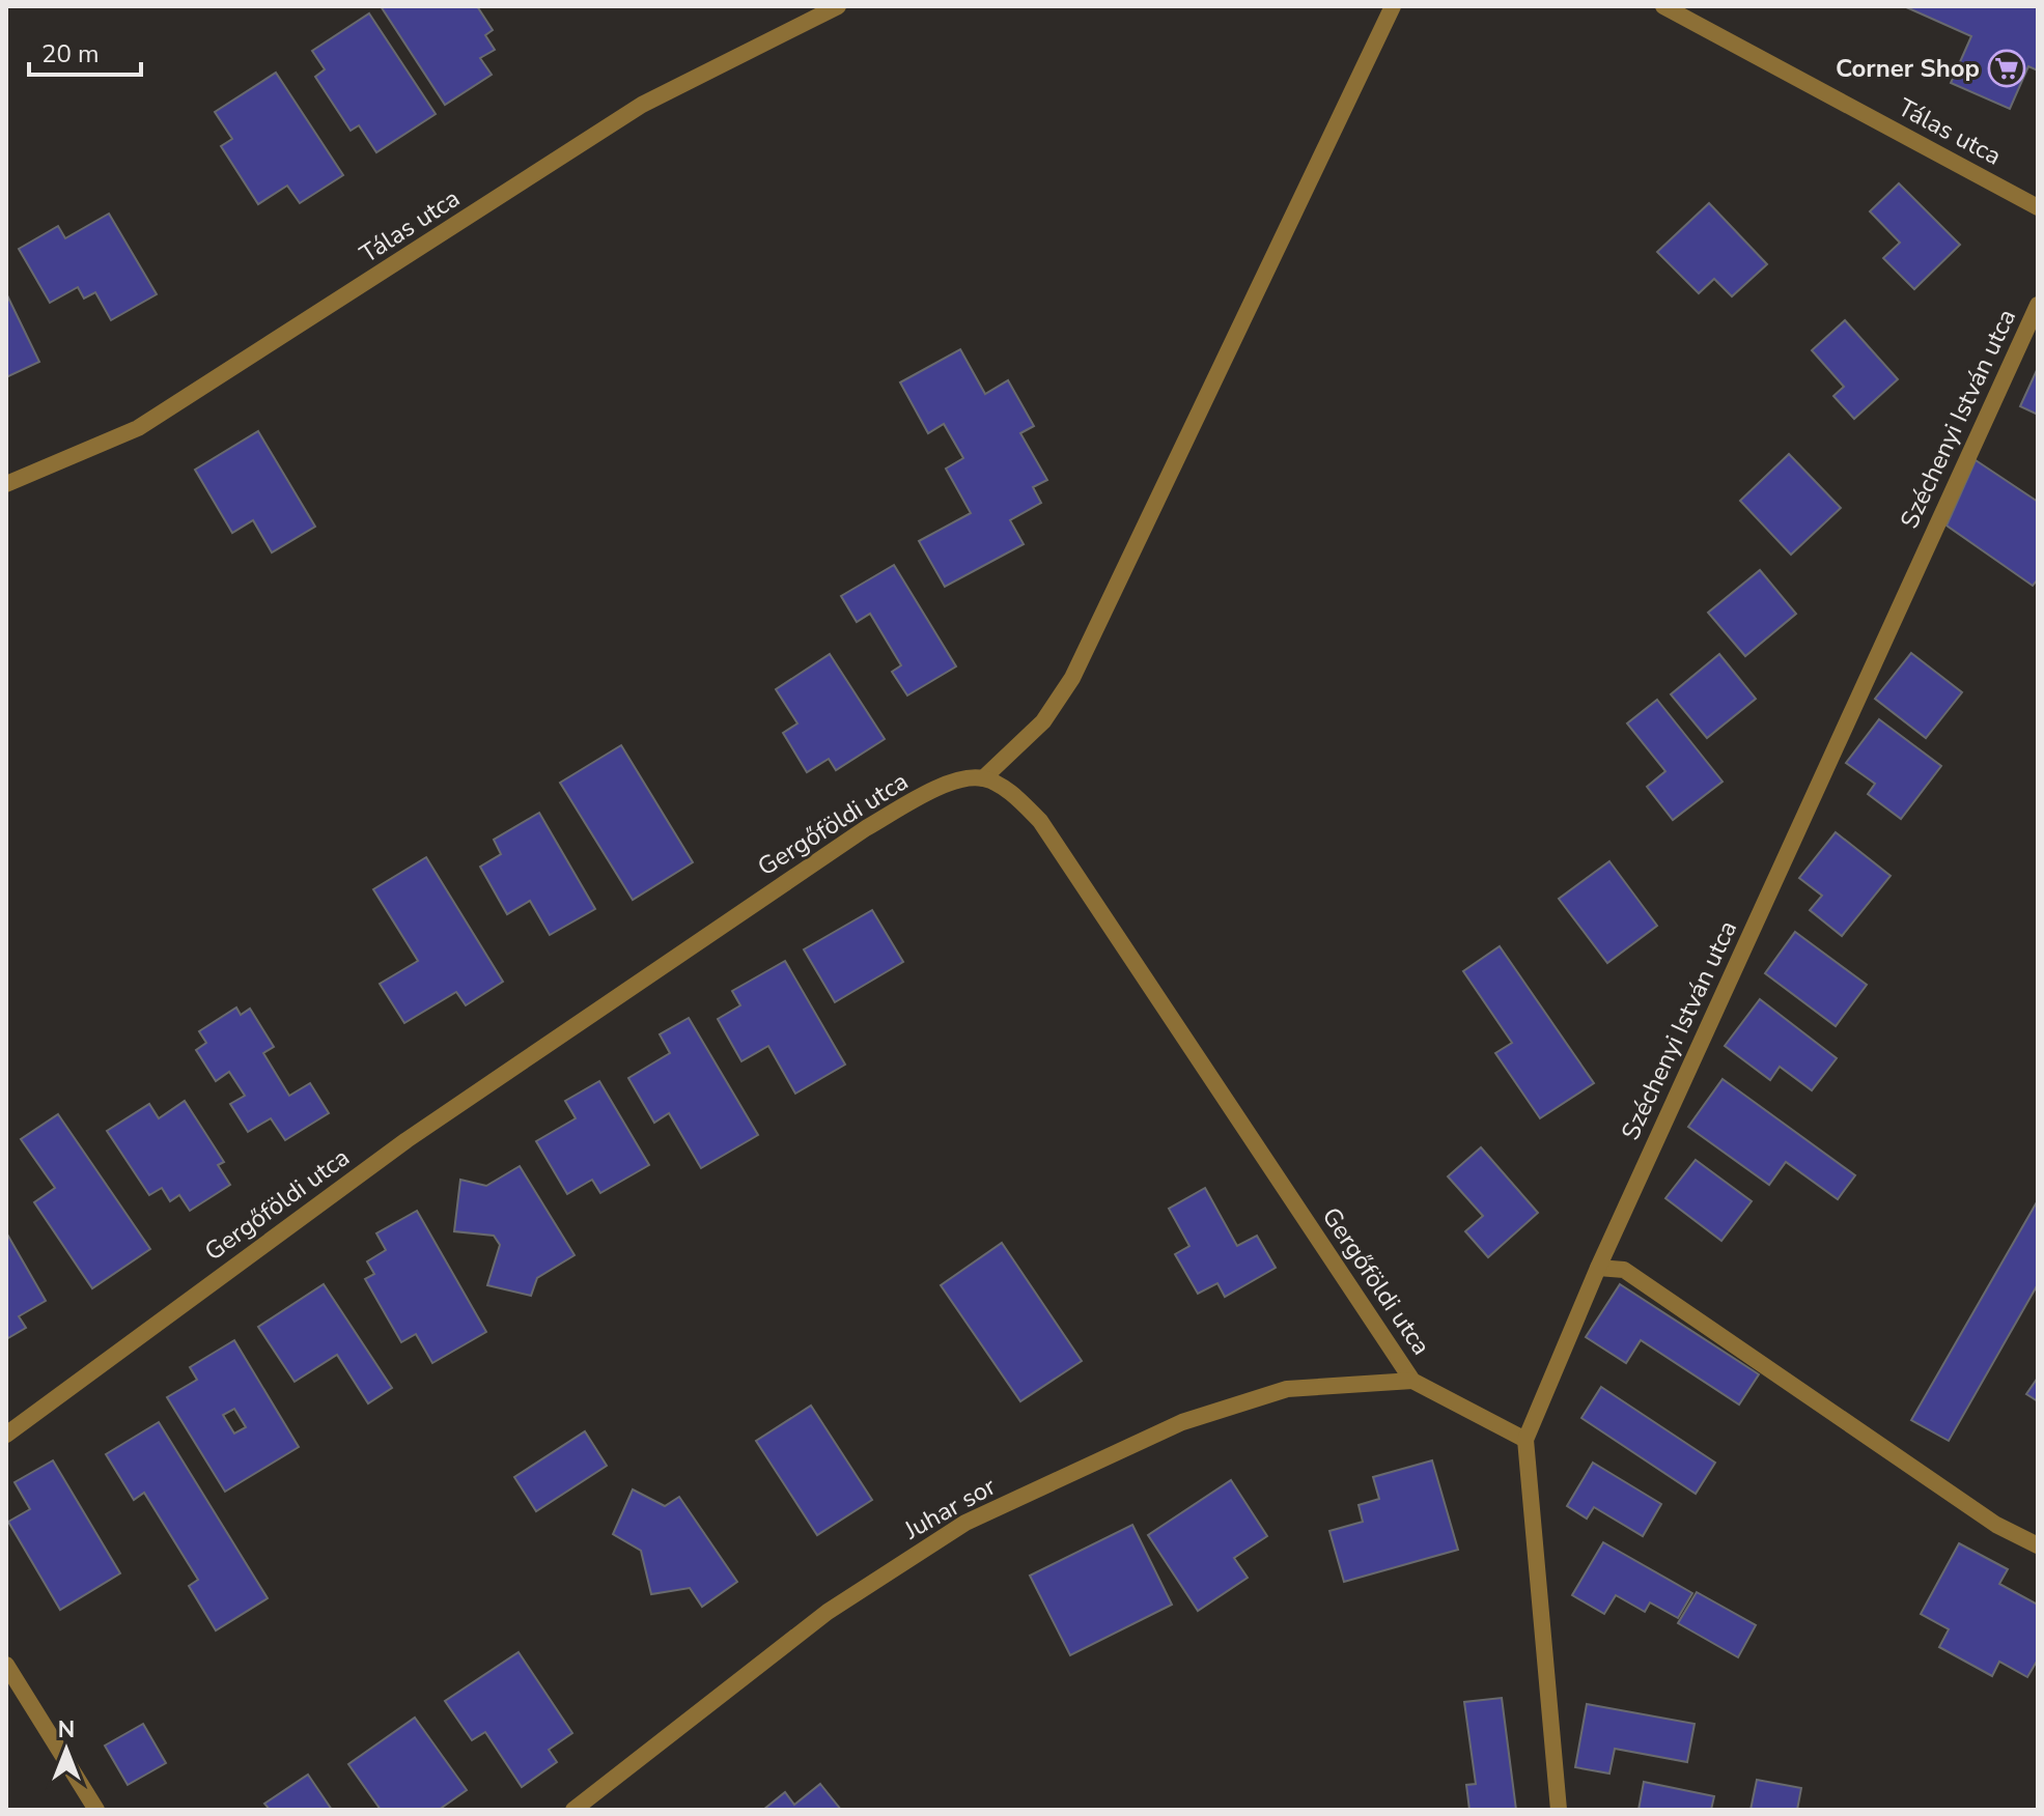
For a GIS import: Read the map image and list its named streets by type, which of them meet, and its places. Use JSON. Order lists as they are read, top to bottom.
{
  "streets": {
    "street": [
      "Tálas utca",
      "Széchenyi István utca",
      "Gergőföldi utca",
      "Juhar sor"
    ]
  },
  "crossings": [
    ["Széchenyi István utca", "Gergőföldi utca"],
    ["Gergőföldi utca", "Juhar sor"]
  ],
  "places": {
    "supermarket": ["Corner Shop"]
  },
  "scale_bar": "20 m",
  "north": "top"
}
